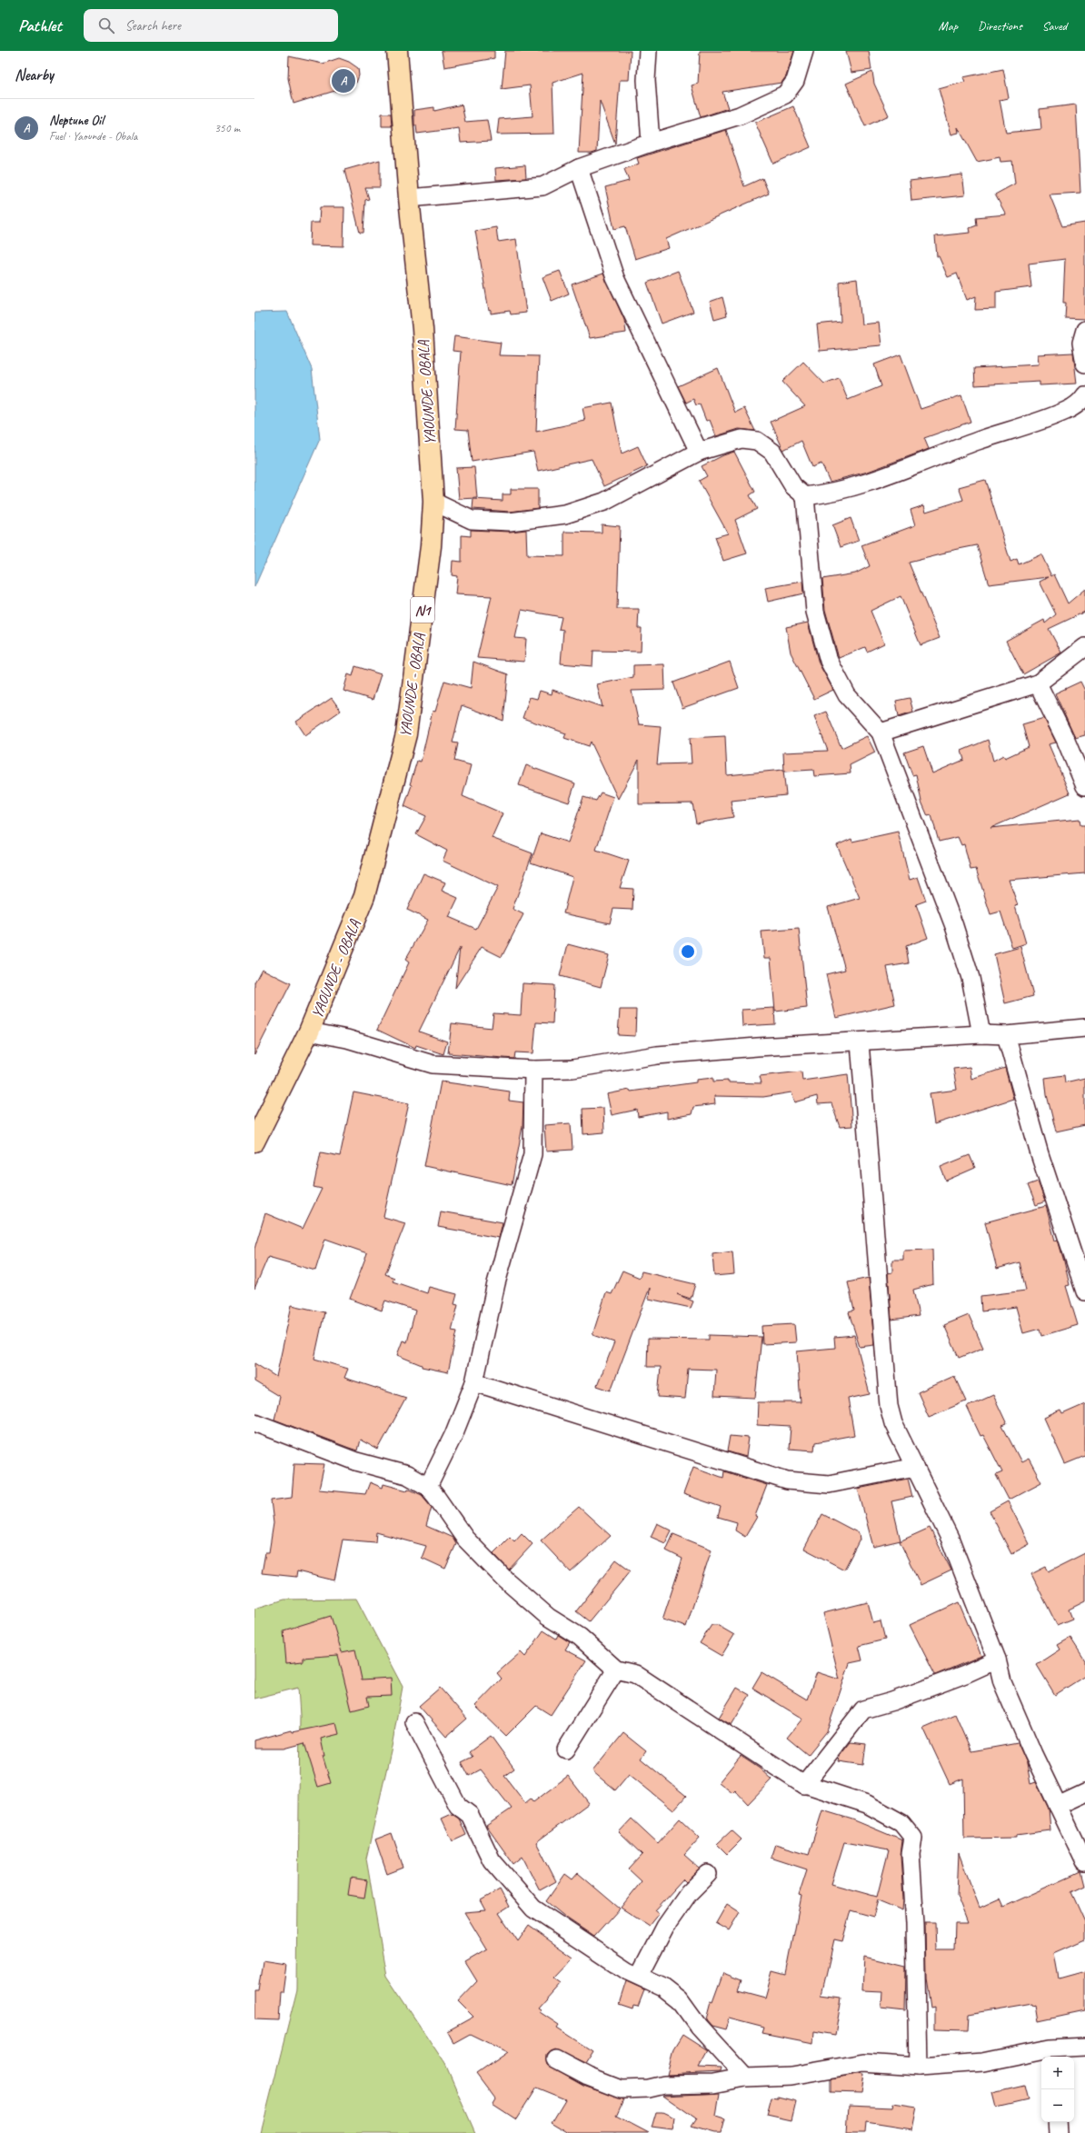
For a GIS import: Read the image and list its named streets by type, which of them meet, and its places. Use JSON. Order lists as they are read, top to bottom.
{
  "streets": {
    "highway": ["YAOUNDE - OBALA", "N1"]
  },
  "page": {
    "header": "Pathlet",
    "search": "Search here",
    "nav": ["Map", "Directions", "Saved"],
    "heading": "Nearby",
    "pins": "A",
    "list": [
      {
        "mark": "A",
        "name": "Neptune Oil",
        "note": "Fuel · Yaounde - Obala",
        "value": "350 m"
      }
    ],
    "map_buttons": ["+", "−"]
  }
}
